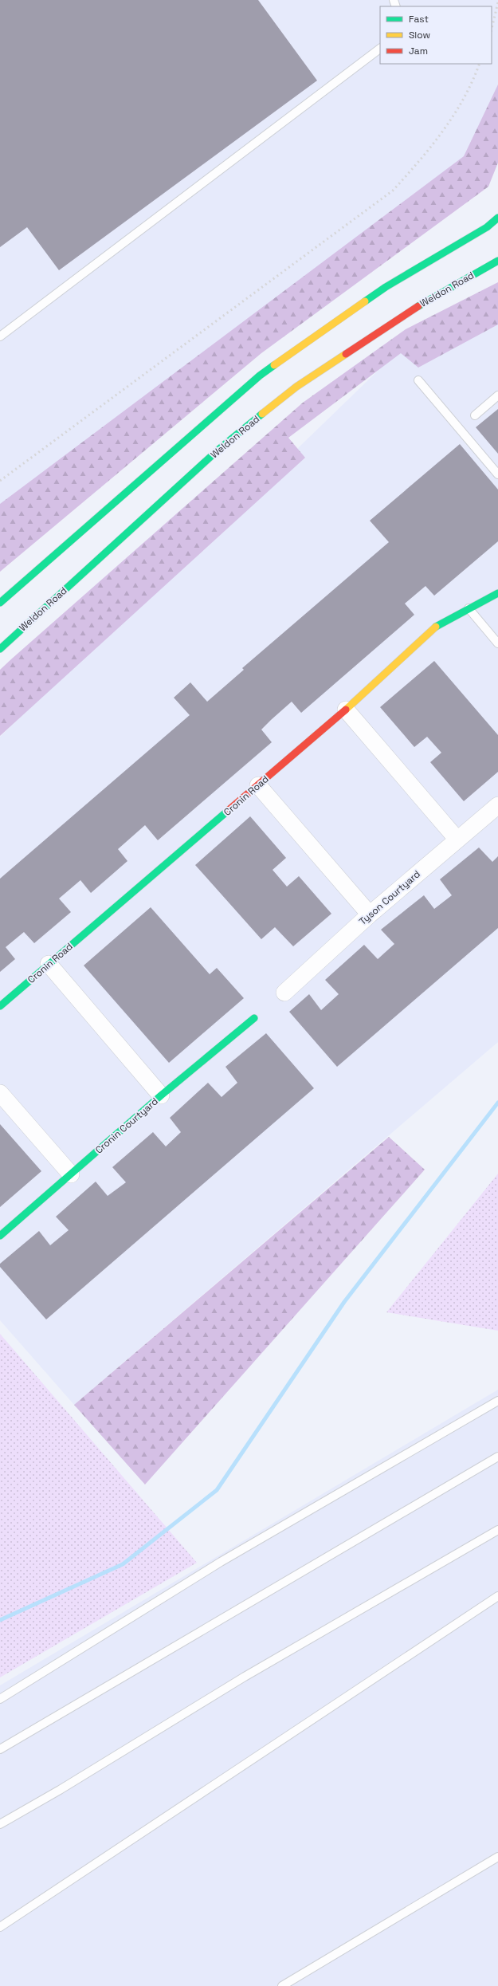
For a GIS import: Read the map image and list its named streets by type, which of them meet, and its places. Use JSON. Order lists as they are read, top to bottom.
{
  "streets": {
    "main road": ["Weldon Road", "Cronin Road", "Cronin Courtyard"],
    "street": ["Tyson Courtyard"]
  },
  "legend": ["Fast", "Slow", "Jam"]
}
